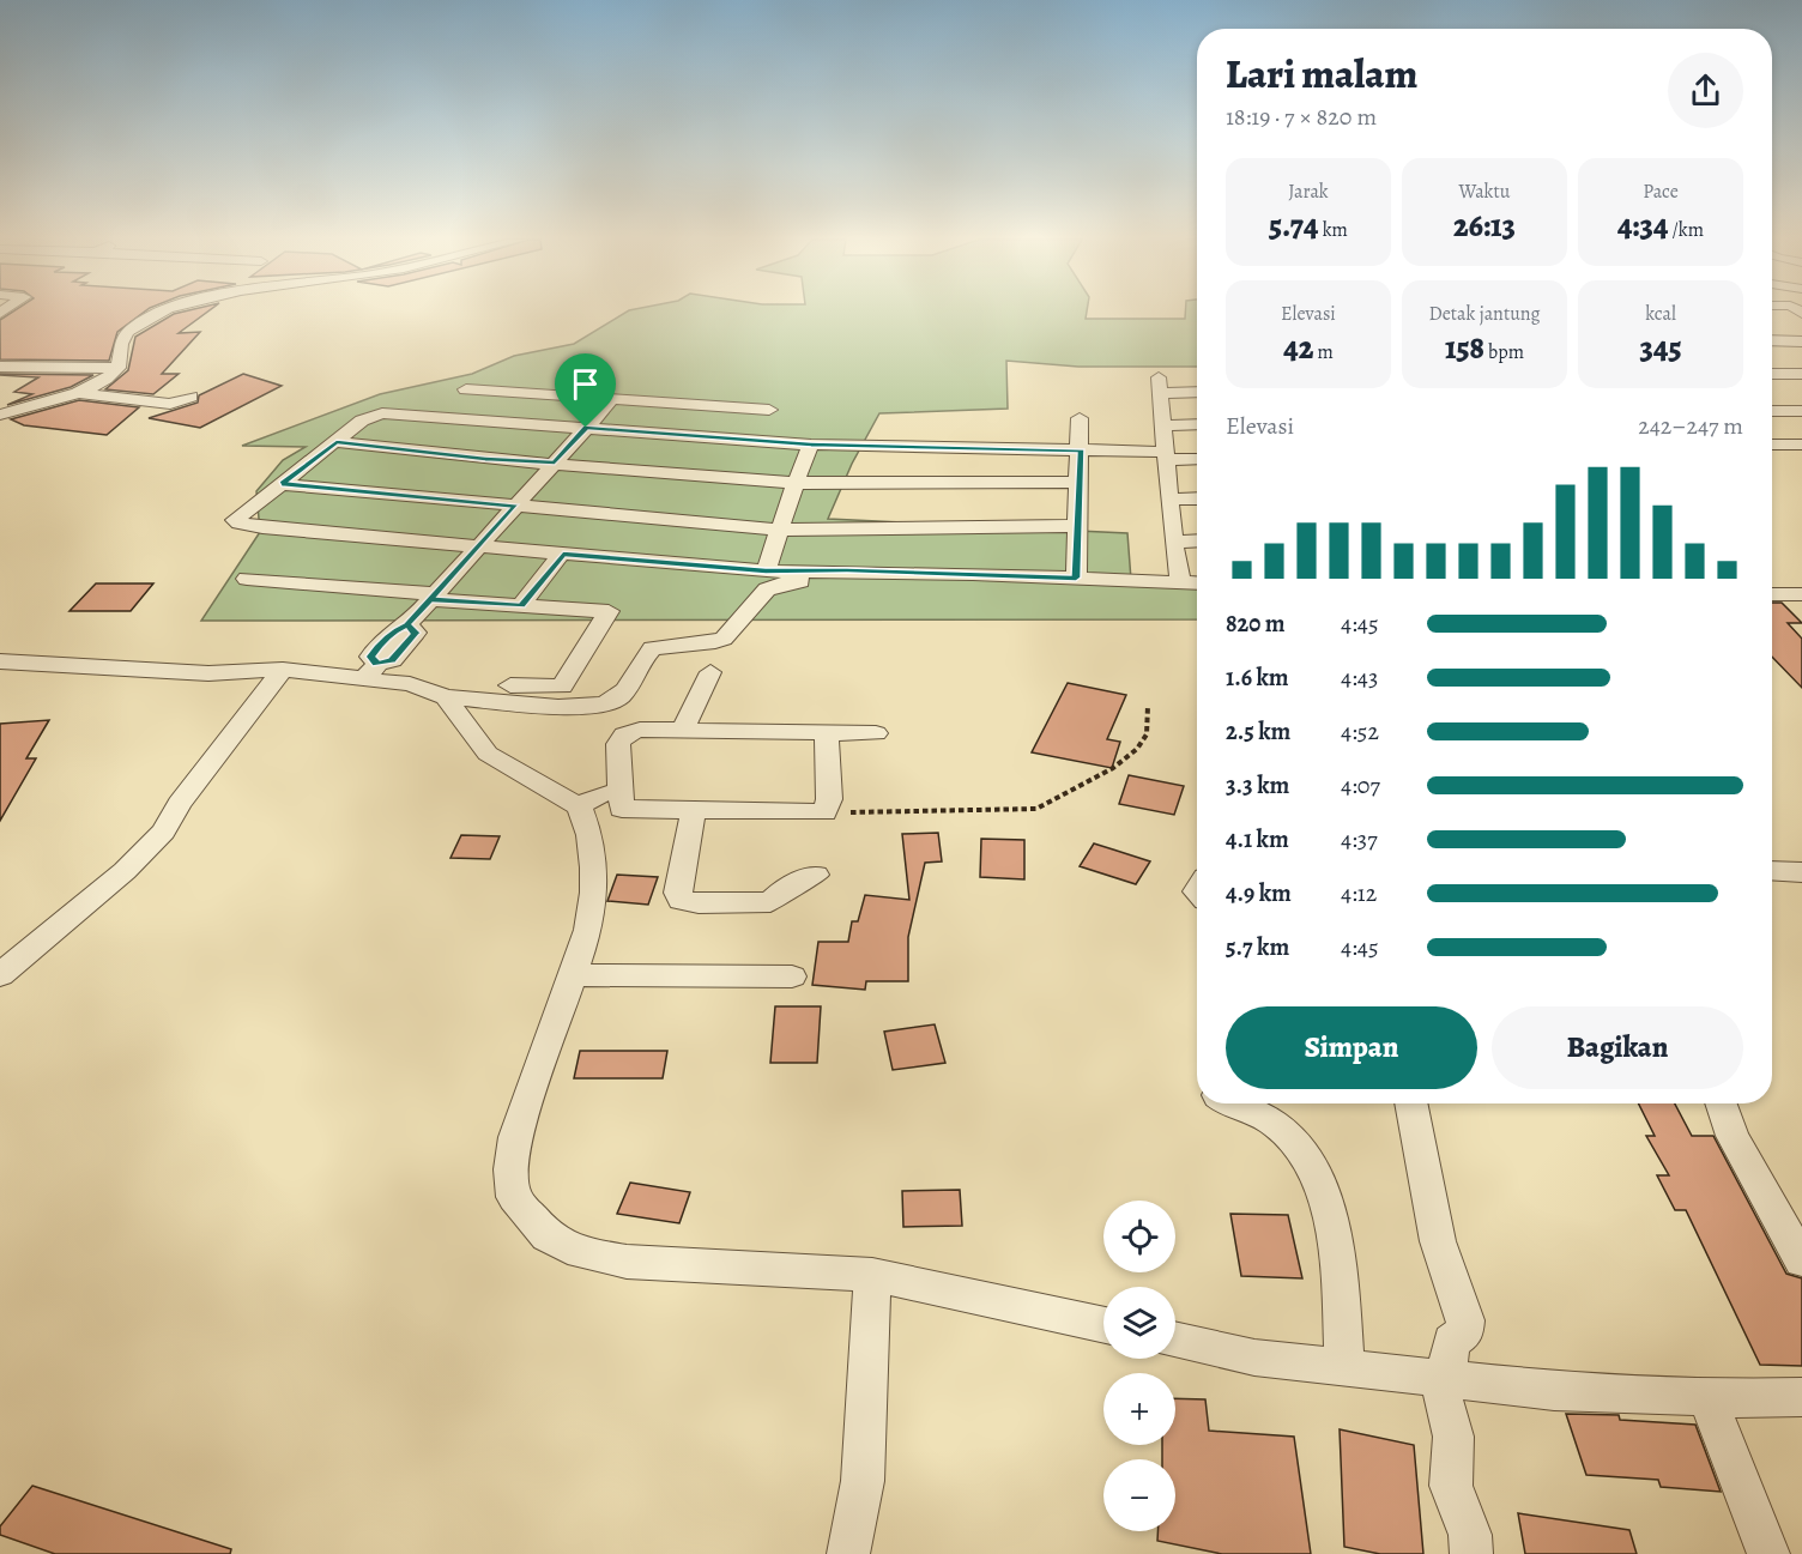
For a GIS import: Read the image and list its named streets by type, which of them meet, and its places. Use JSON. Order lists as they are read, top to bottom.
{
  "page": {
    "heading": ["Lari malam", "18:19 · 7 × 820 m"],
    "stats": [
      ["Jarak", "5.74 km"],
      ["Waktu", "26:13"],
      ["Pace", "4:34 /km"],
      ["Elevasi", "42 m"],
      ["Detak jantung", "158 bpm"],
      ["kcal", "345"]
    ],
    "chart": ["Elevasi", "242–247 m"],
    "list": [
      {
        "name": "820 m",
        "note": "4:45"
      },
      {
        "name": "1.6 km",
        "note": "4:43"
      },
      {
        "name": "2.5 km",
        "note": "4:52"
      },
      {
        "name": "3.3 km",
        "note": "4:07"
      },
      {
        "name": "4.1 km",
        "note": "4:37"
      },
      {
        "name": "4.9 km",
        "note": "4:12"
      },
      {
        "name": "5.7 km",
        "note": "4:45"
      }
    ],
    "buttons": ["Simpan", "Bagikan"],
    "map_buttons": ["+", "−"]
  }
}
